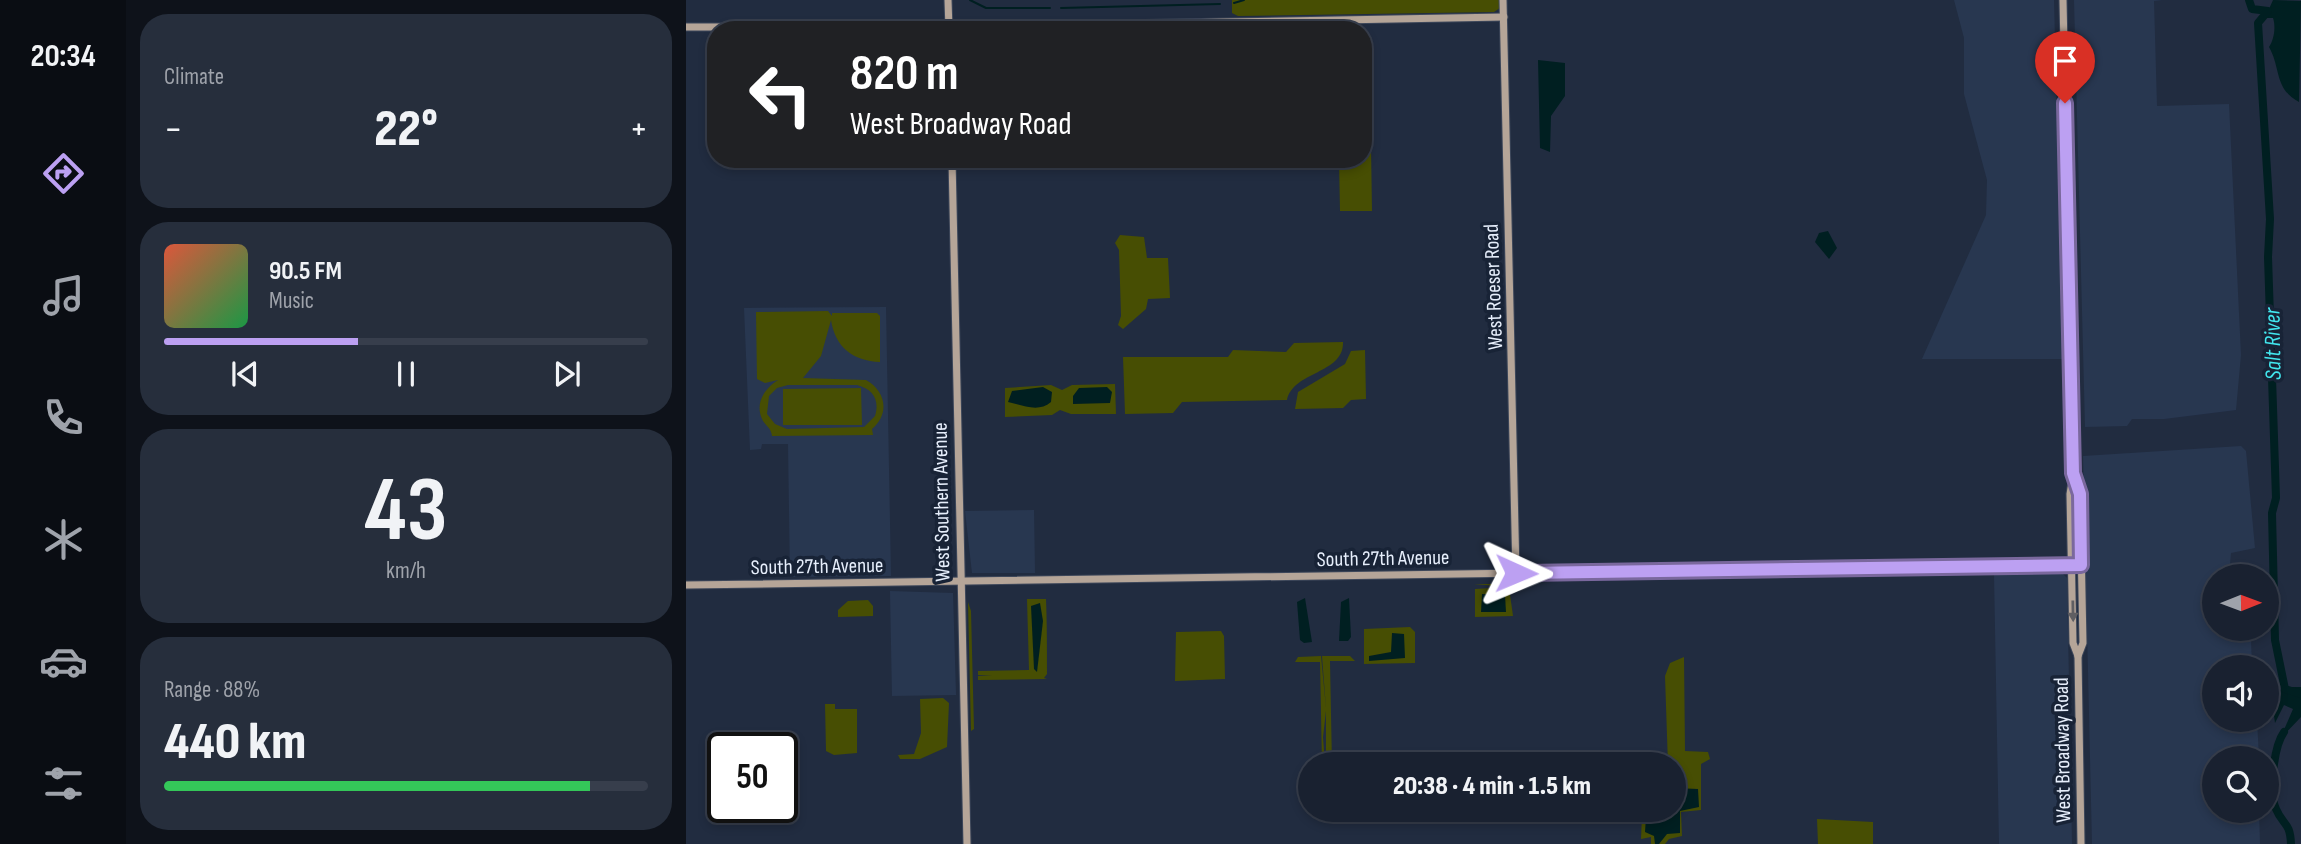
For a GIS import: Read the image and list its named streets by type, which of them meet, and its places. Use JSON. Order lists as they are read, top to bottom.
{
  "streets": {
    "main road": [
      "West Roeser Road",
      "West Southern Avenue",
      "South 27th Avenue",
      "West Broadway Road"
    ]
  },
  "crossings": [
    ["West Roeser Road", "South 27th Avenue"],
    ["West Southern Avenue", "South 27th Avenue"],
    ["South 27th Avenue", "West Broadway Road"]
  ],
  "water": ["Salt River"],
  "north": "right",
  "page": {
    "tabs": "20:34",
    "tile": [
      "Climate",
      ["43", "km/h"],
      ["Range · 88%", "440 km"]
    ],
    "turn": ["820 m", "West Broadway Road"],
    "heat": ["−", "22°", "+"],
    "song": ["90.5 FM", "Music"],
    "limit": "50",
    "trip": "20:38 · 4 min · 1.5 km"
  }
}
